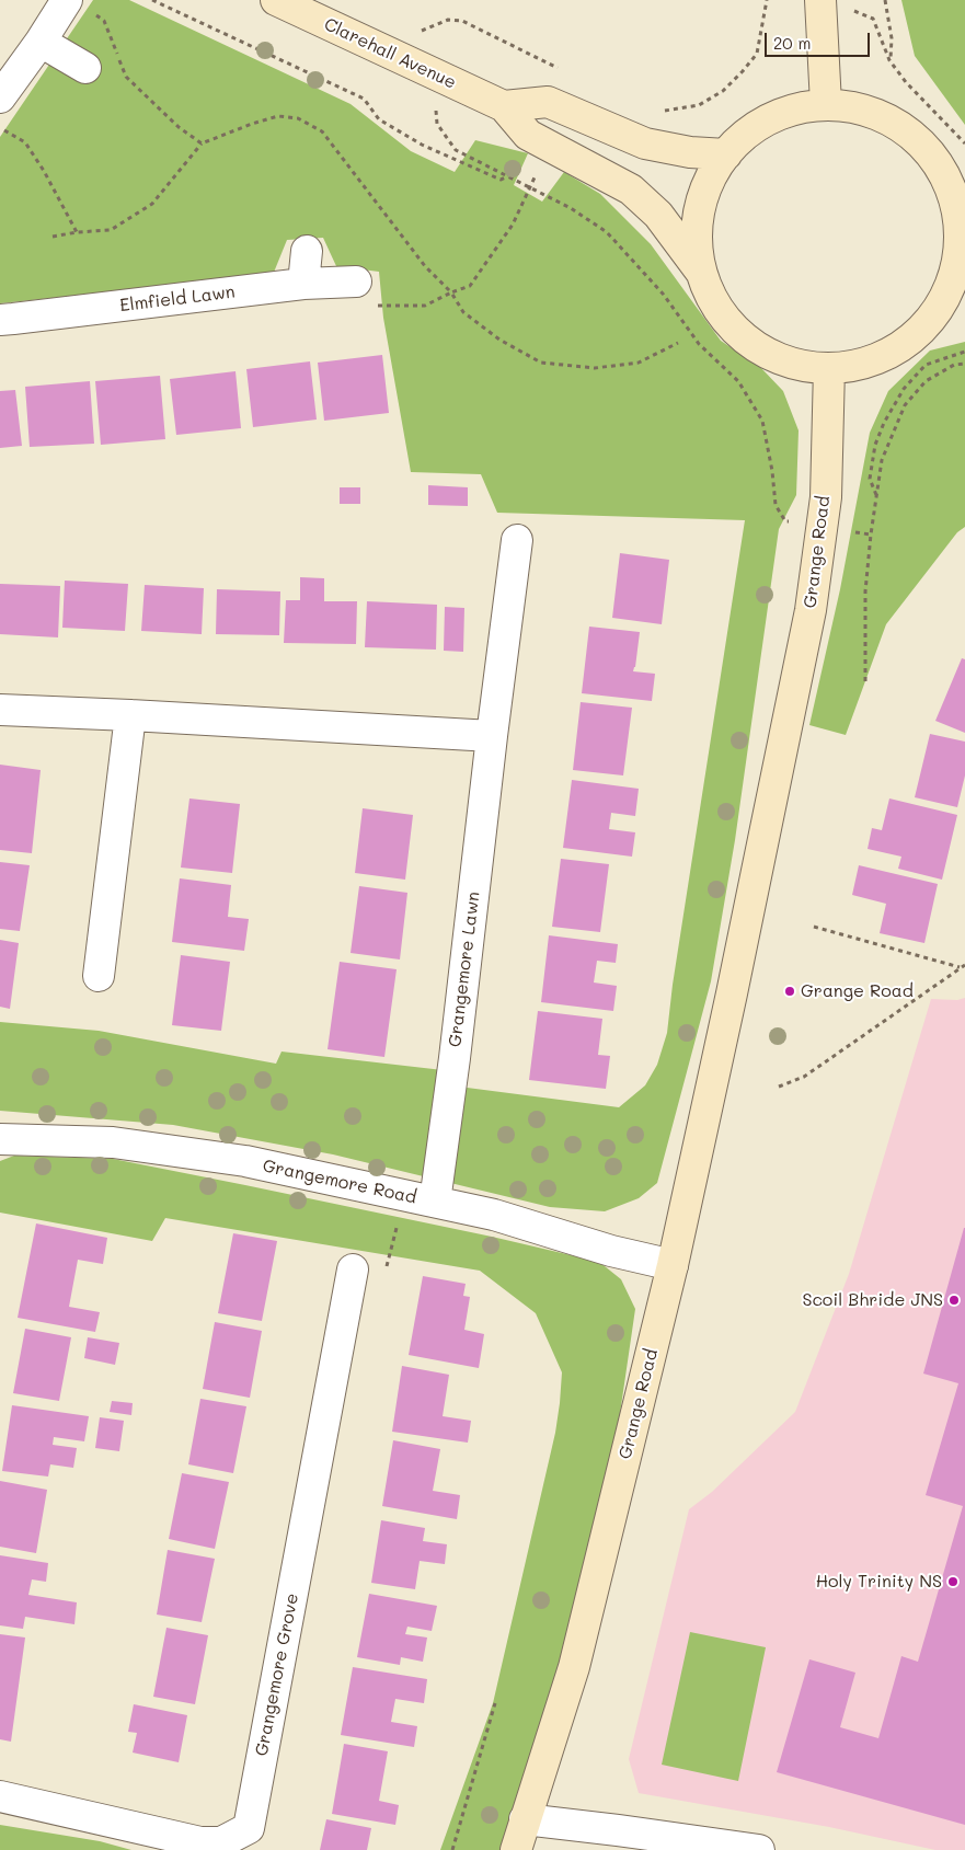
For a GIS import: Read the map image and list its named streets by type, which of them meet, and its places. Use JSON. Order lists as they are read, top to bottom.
{
  "streets": {
    "main road": ["Clarehall Avenue", "Grange Road"],
    "street": [
      "Elmfield Lawn",
      "Grangemore Lawn",
      "Grangemore Road",
      "Grangemore Grove"
    ]
  },
  "crossings": [
    ["Grange Road", "Grangemore Road"],
    ["Grangemore Lawn", "Grangemore Road"]
  ],
  "places": ["Grange Road", "Scoil Bhride JNS", "Holy Trinity NS"],
  "scale_bar": "20 m"
}
